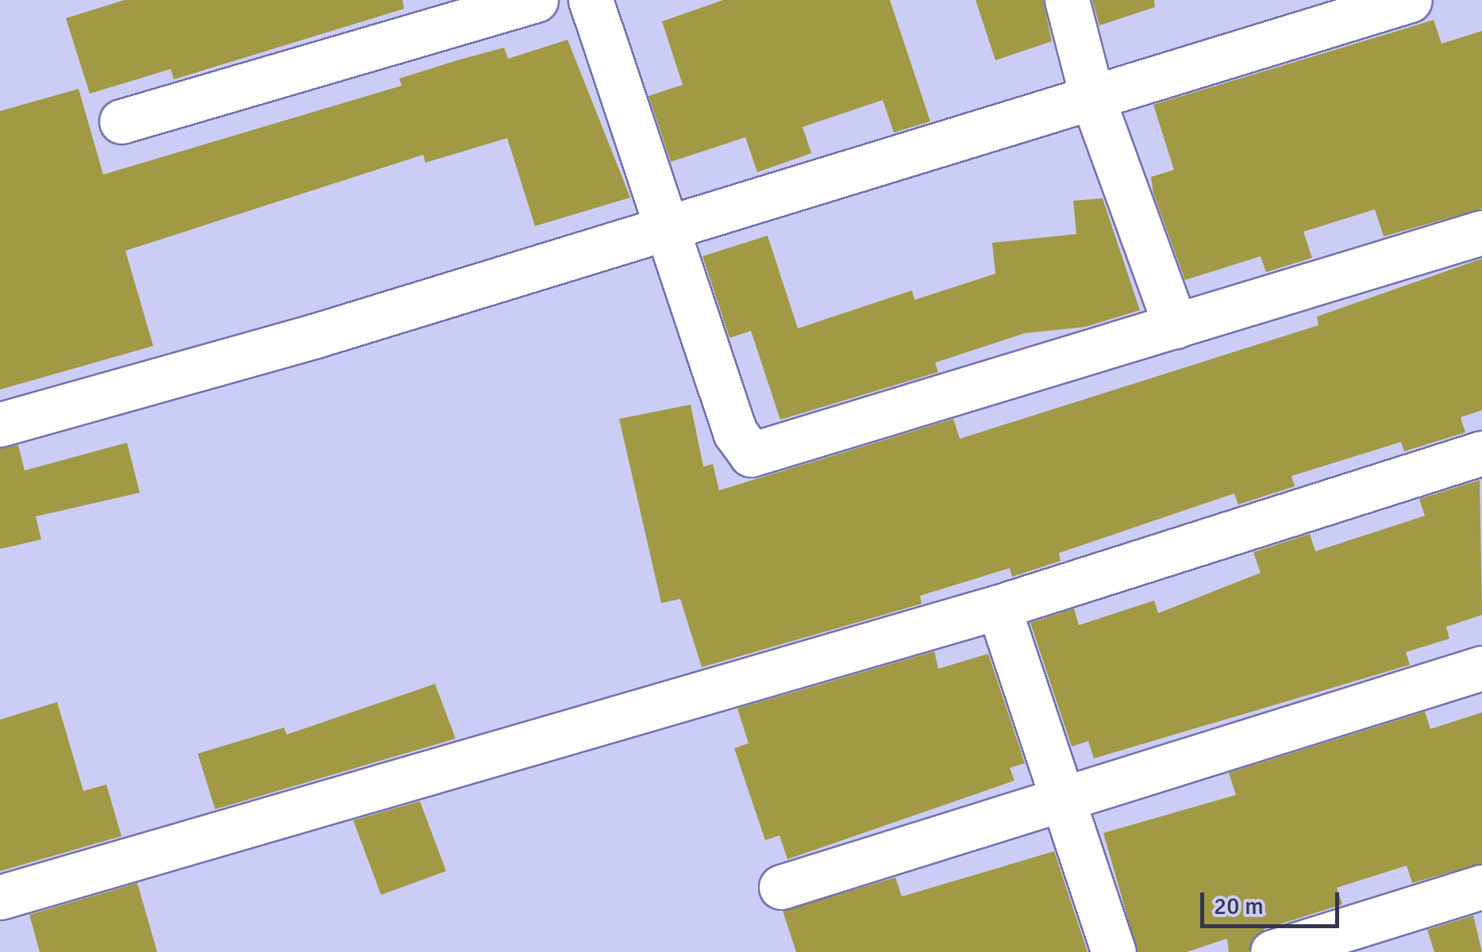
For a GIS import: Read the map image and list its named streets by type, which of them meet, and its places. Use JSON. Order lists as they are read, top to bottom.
{
  "scale_bar": "20 m"
}
